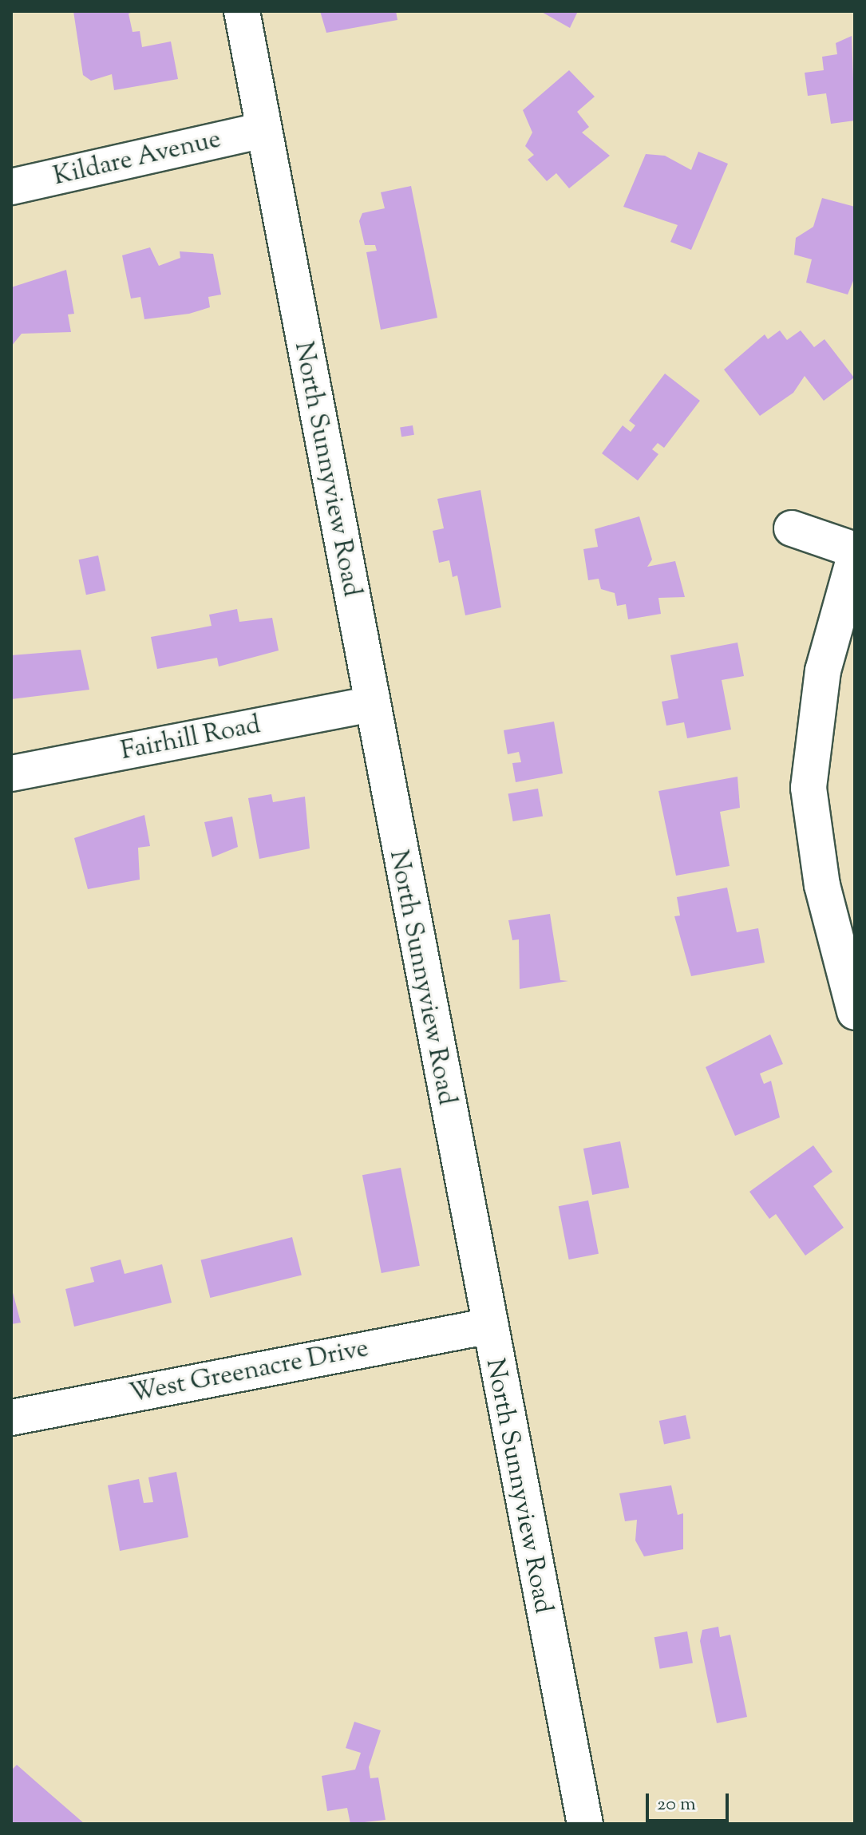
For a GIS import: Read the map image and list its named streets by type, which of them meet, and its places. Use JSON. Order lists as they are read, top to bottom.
{
  "streets": {
    "street": [
      "Kildare Avenue",
      "North Sunnyview Road",
      "Fairhill Road",
      "West Greenacre Drive"
    ]
  },
  "crossings": [
    ["Kildare Avenue", "North Sunnyview Road"],
    ["North Sunnyview Road", "Fairhill Road"],
    ["North Sunnyview Road", "West Greenacre Drive"]
  ],
  "scale_bar": "20 m"
}
